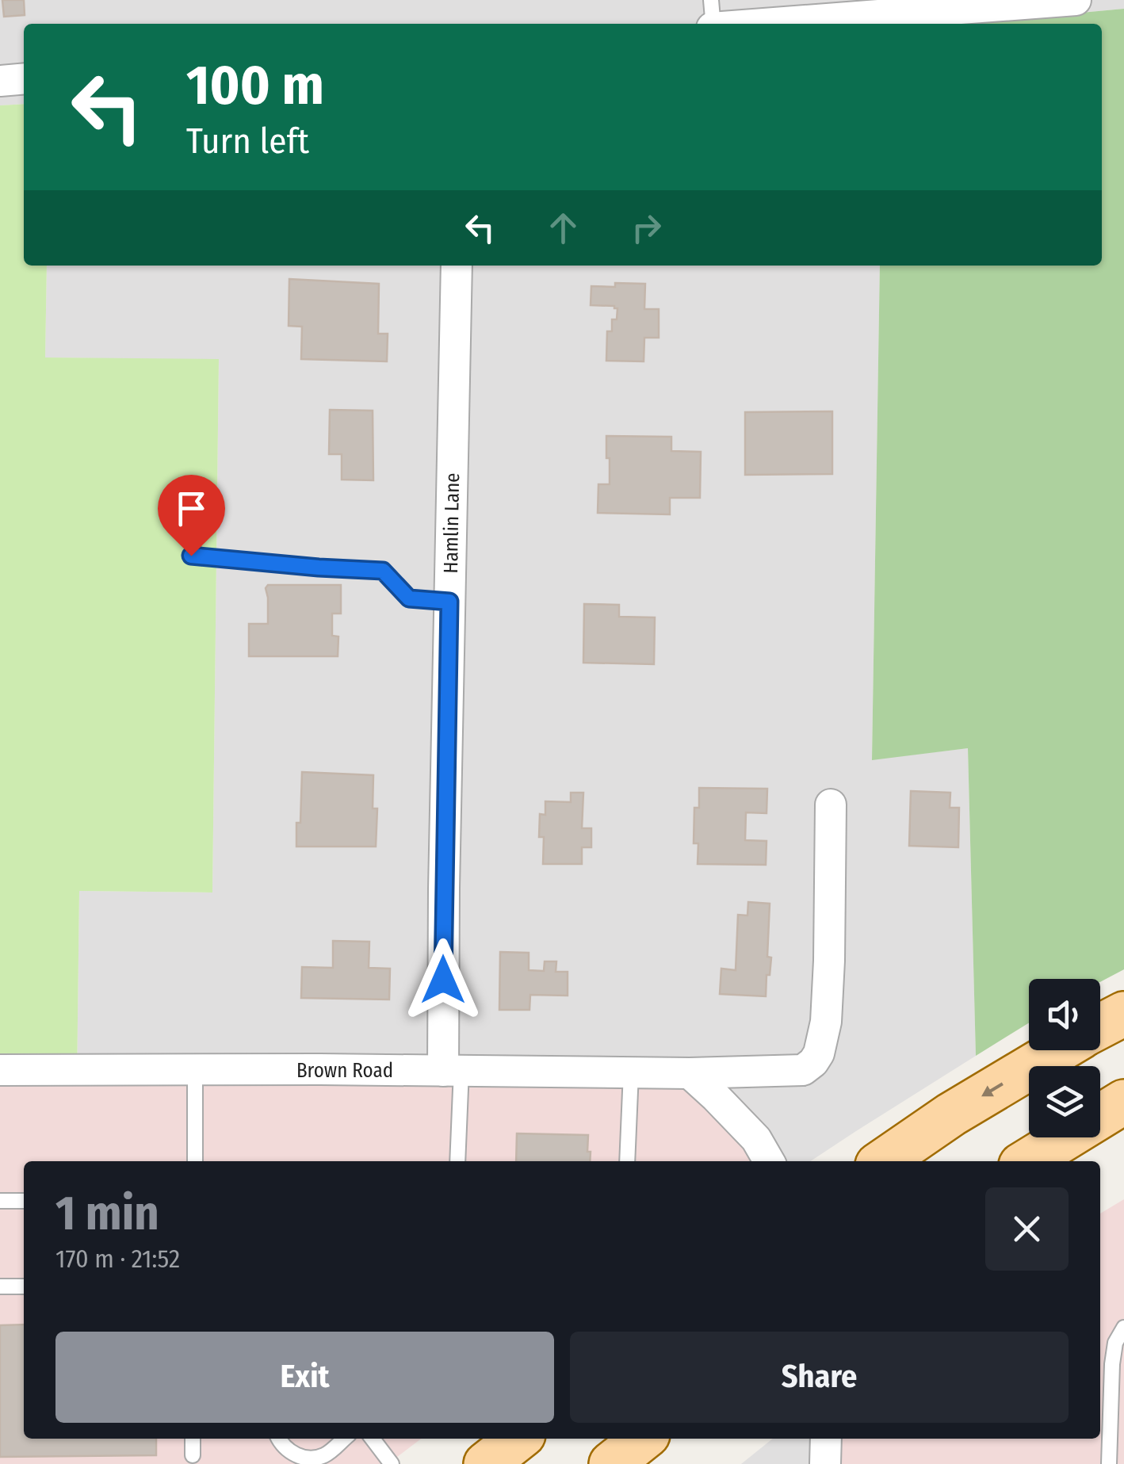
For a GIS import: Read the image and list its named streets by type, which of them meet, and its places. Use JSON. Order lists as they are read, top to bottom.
{
  "streets": {
    "street": ["Hamlin Lane", "Brown Road"]
  },
  "crossings": [
    ["Hamlin Lane", "Brown Road"]
  ],
  "page": {
    "turn": ["100 m", "Turn left"],
    "heading": ["1 min", "170 m · 21:52"],
    "buttons": ["Exit", "Share"]
  }
}
